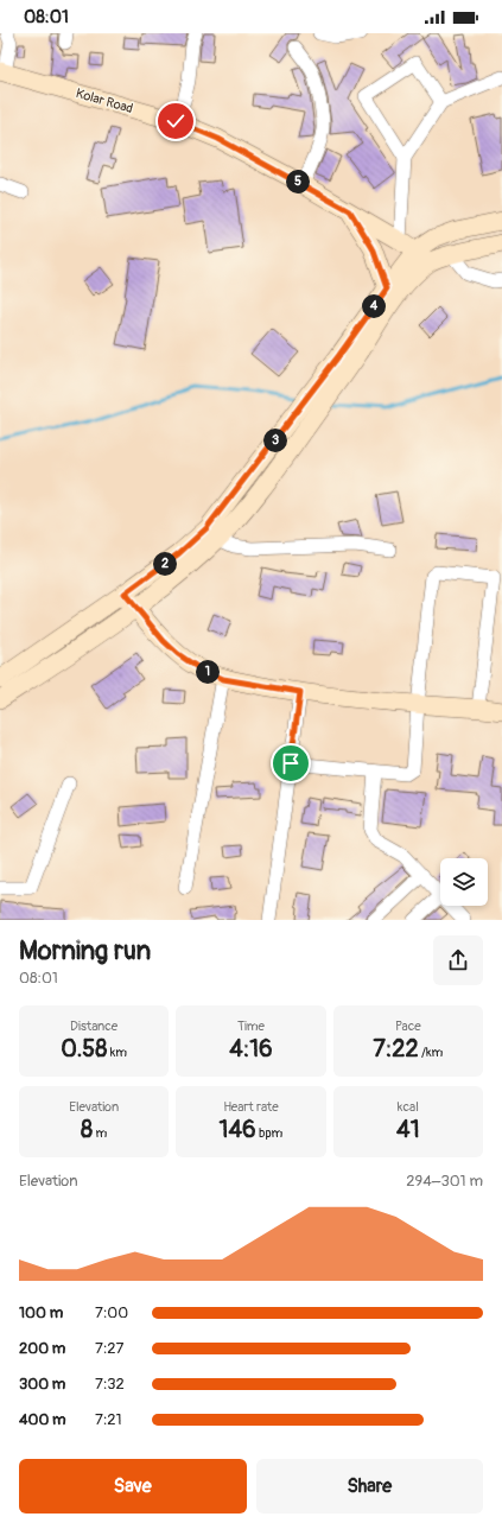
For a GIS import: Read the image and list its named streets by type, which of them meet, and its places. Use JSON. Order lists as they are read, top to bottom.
{
  "streets": {
    "main road": ["Kolar Road"]
  },
  "page": {
    "status": "08:01",
    "pins": [
      "5",
      "4",
      "3",
      "2",
      "1"
    ],
    "heading": ["Morning run", "08:01"],
    "stats": [
      ["Distance", "0.58 km"],
      ["Time", "4:16"],
      ["Pace", "7:22 /km"],
      ["Elevation", "8 m"],
      ["Heart rate", "146 bpm"],
      ["kcal", "41"]
    ],
    "chart": ["Elevation", "294–301 m"],
    "list": [
      {
        "name": "100 m",
        "note": "7:00"
      },
      {
        "name": "200 m",
        "note": "7:27"
      },
      {
        "name": "300 m",
        "note": "7:32"
      },
      {
        "name": "400 m",
        "note": "7:21"
      }
    ],
    "buttons": ["Save", "Share"]
  }
}
